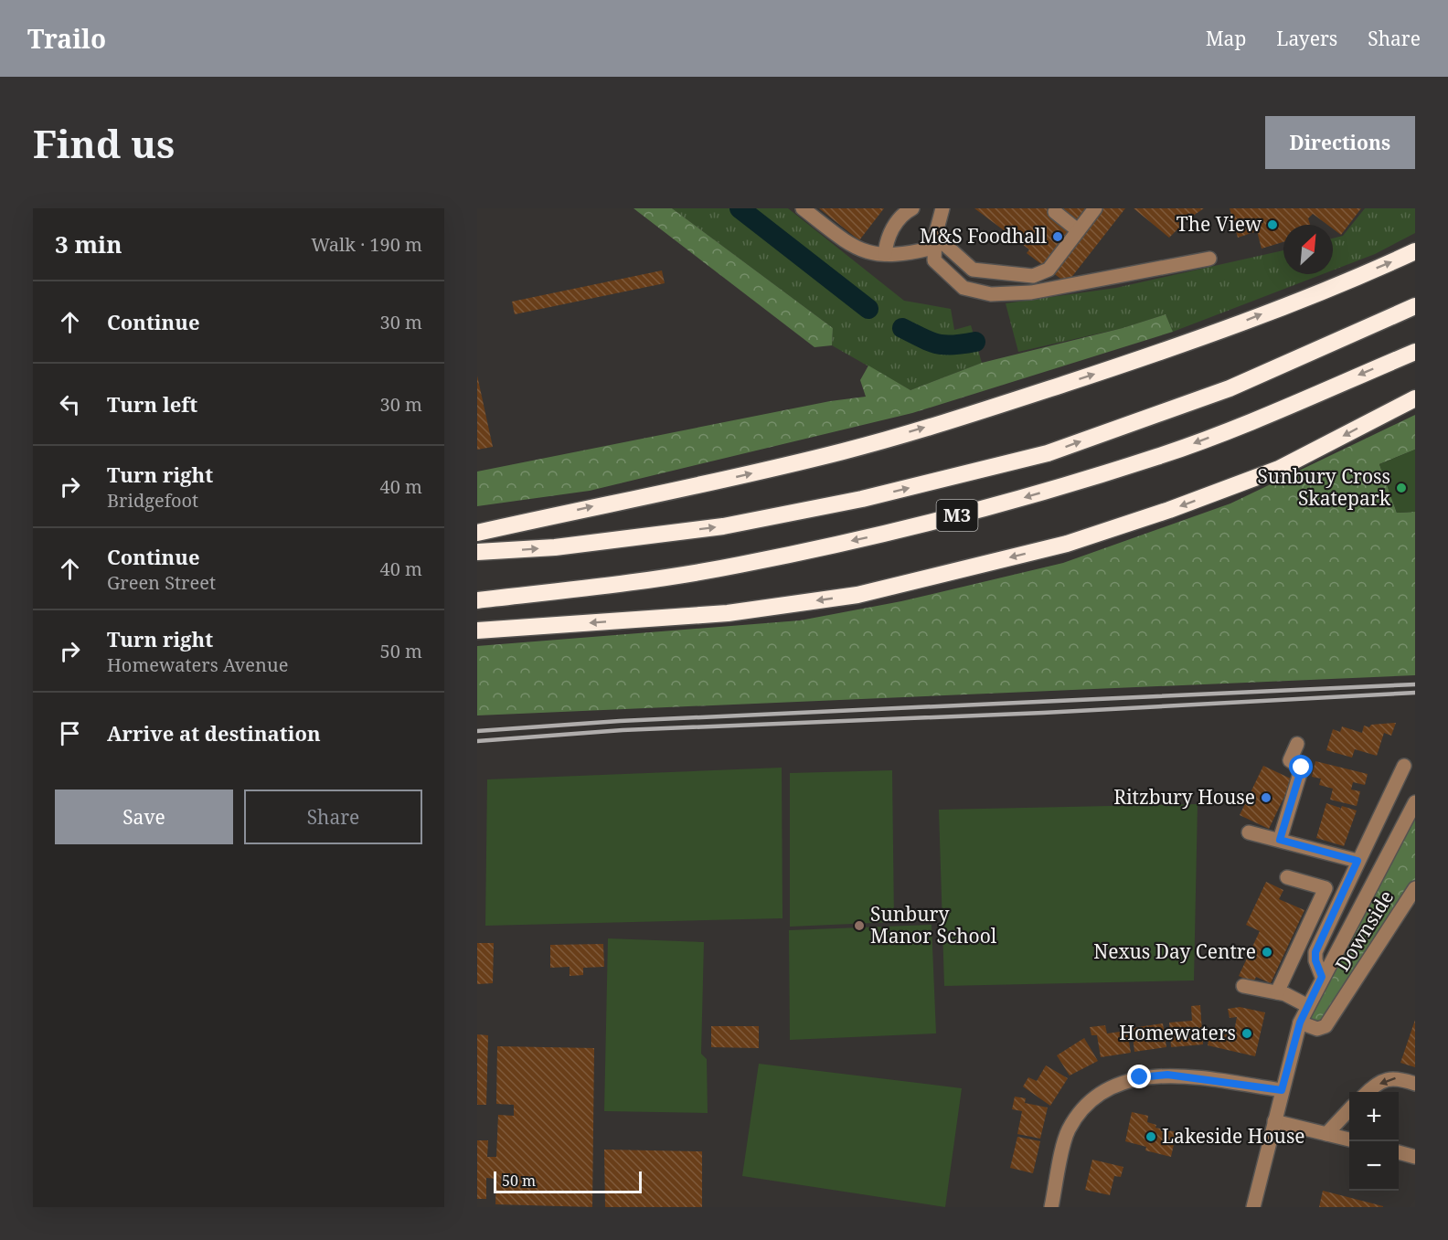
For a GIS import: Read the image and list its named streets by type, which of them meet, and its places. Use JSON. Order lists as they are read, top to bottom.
{
  "streets": {
    "highway": ["M3"],
    "street": ["Downside"]
  },
  "places": [
    "The View",
    "M&S Foodhall",
    "Sunbury Cross Skatepark",
    "Ritzbury House",
    "Sunbury Manor School",
    "Nexus Day Centre",
    "Homewaters",
    "Lakeside House"
  ],
  "scale_bar": "50 m",
  "north": "top right",
  "page": {
    "header": "Trailo",
    "nav": ["Map", "Layers", "Share"],
    "buttons": [
      "Directions",
      ["Save", "Share"]
    ],
    "title": "Find us",
    "heading": ["3 min", "Walk · 190 m"],
    "list": [
      ["Continue", "30 m"],
      ["Turn left", "30 m"],
      ["Turn right", "Bridgefoot", "40 m"],
      ["Continue", "Green Street", "40 m"],
      ["Turn right", "Homewaters Avenue", "50 m"],
      "Arrive at destination"
    ],
    "map_buttons": ["+", "−"],
    "scale": "50 m"
  }
}
